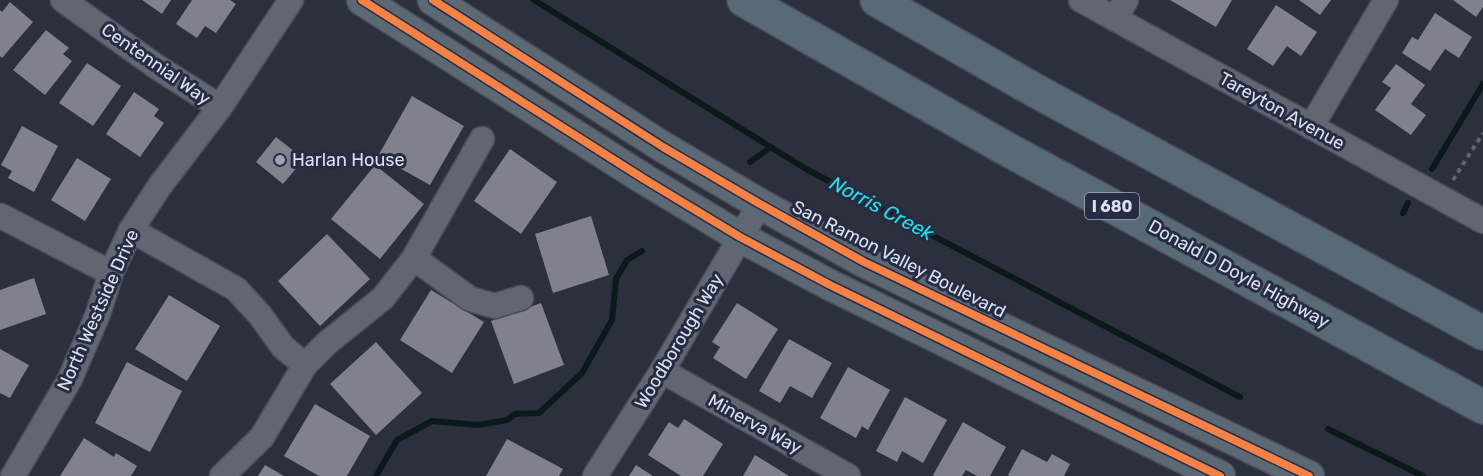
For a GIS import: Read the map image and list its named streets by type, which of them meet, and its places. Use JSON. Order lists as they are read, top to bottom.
{
  "streets": {
    "highway": ["I 680", "Donald D Doyle Highway"],
    "main road": ["San Ramon Valley Boulevard"],
    "street": [
      "Centennial Way",
      "Tareyton Avenue",
      "North Westside Drive",
      "Woodborough Way",
      "Minerva Way"
    ]
  },
  "crossings": [
    ["Centennial Way", "North Westside Drive"],
    ["San Ramon Valley Boulevard", "Woodborough Way"],
    ["Woodborough Way", "Minerva Way"]
  ],
  "water": ["Norris Creek"],
  "places": ["Harlan House"]
}
